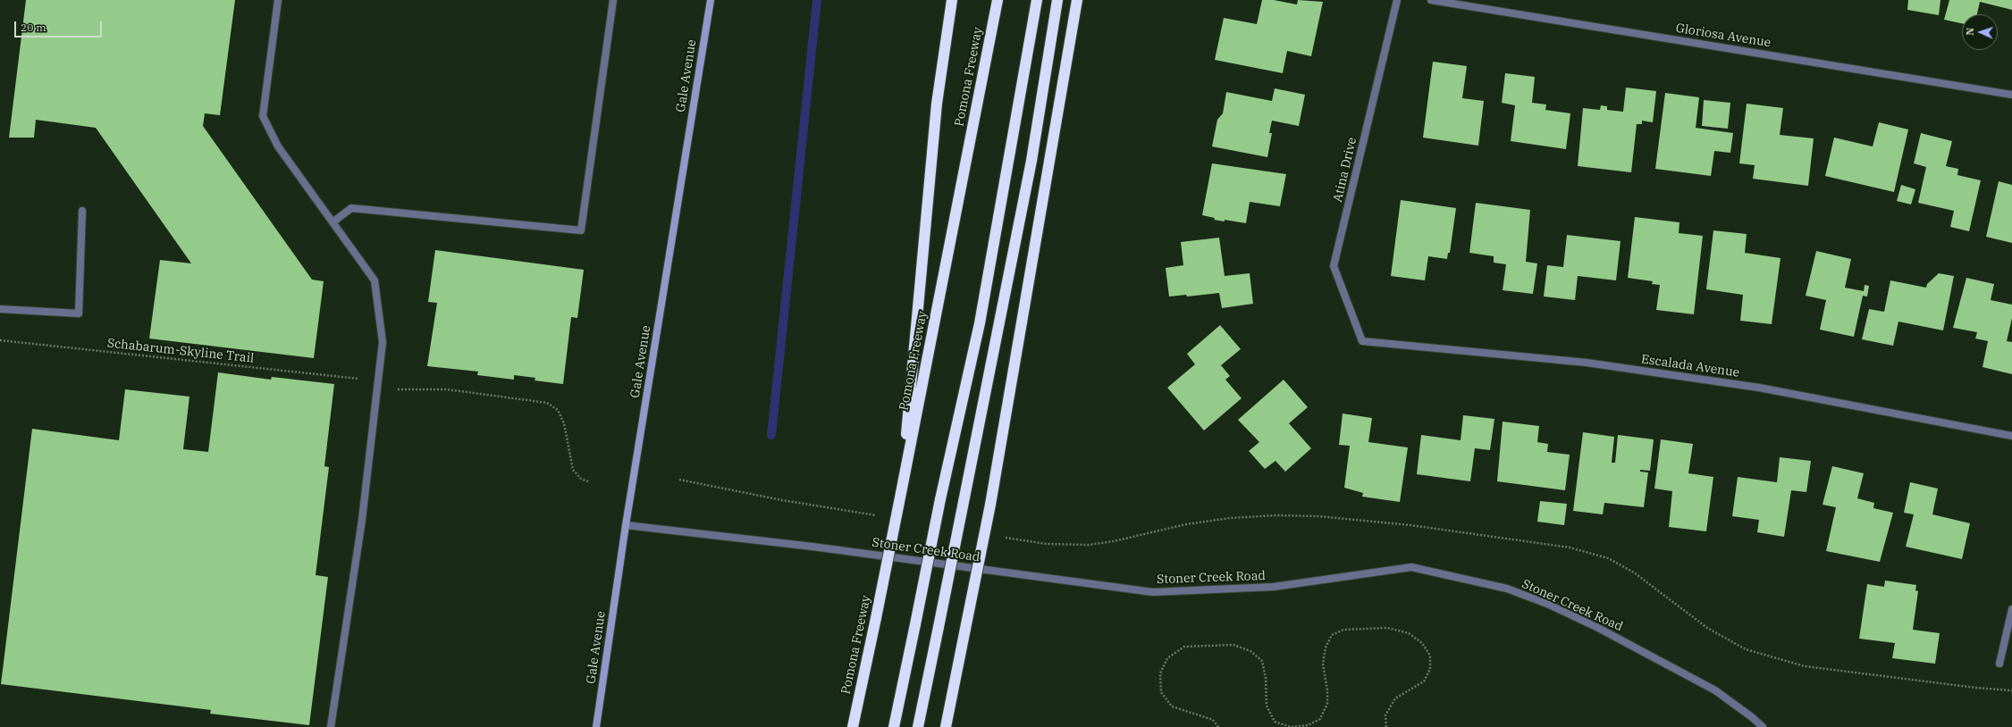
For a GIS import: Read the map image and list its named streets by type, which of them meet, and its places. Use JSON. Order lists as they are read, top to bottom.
{
  "streets": {
    "highway": ["Pomona Freeway"],
    "main road": ["Gale Avenue"],
    "street": [
      "Gloriosa Avenue",
      "Atina Drive",
      "Escalada Avenue",
      "Stoner Creek Road"
    ],
    "path": ["Schabarum-Skyline Trail"]
  },
  "crossings": [
    ["Gale Avenue", "Stoner Creek Road"],
    ["Atina Drive", "Escalada Avenue"]
  ],
  "scale_bar": "20 m",
  "north": "left"
}
